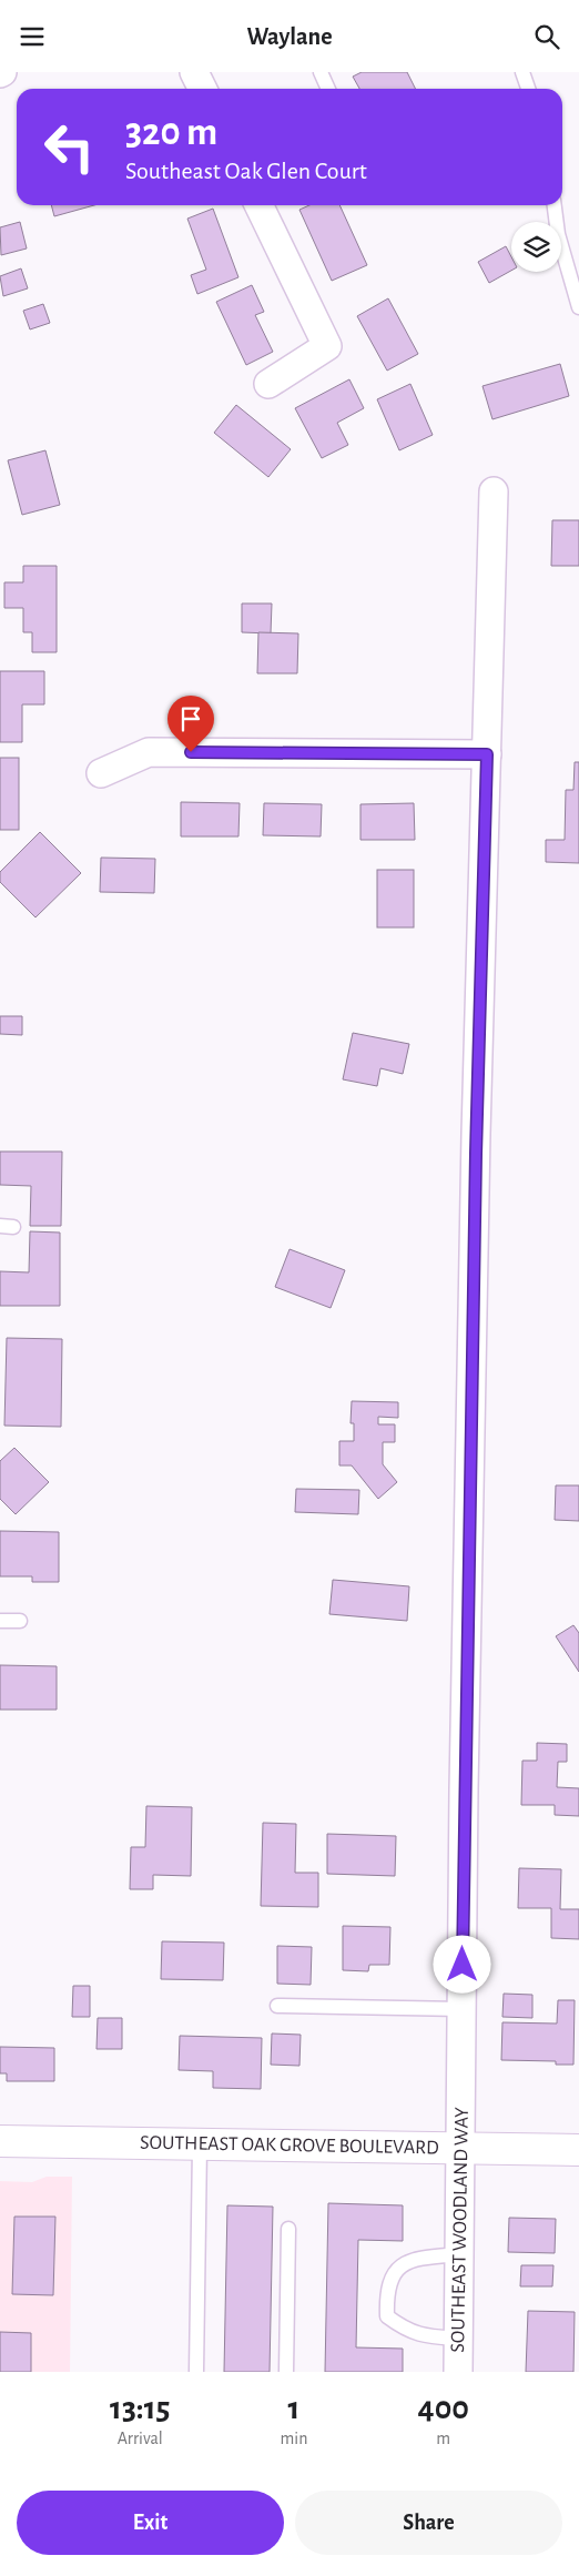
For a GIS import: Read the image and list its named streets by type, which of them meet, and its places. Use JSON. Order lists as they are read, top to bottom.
{
  "streets": {
    "street": ["SOUTHEAST OAK GROVE BOULEVARD", "SOUTHEAST WOODLAND WAY"]
  },
  "crossings": [
    ["SOUTHEAST OAK GROVE BOULEVARD", "SOUTHEAST WOODLAND WAY"]
  ],
  "page": {
    "header": "Waylane",
    "turn": ["320 m", "Southeast Oak Glen Court"],
    "eta": [
      "13:15",
      "Arrival",
      "1",
      "min",
      "400",
      "m"
    ],
    "buttons": ["Exit", "Share"]
  }
}
